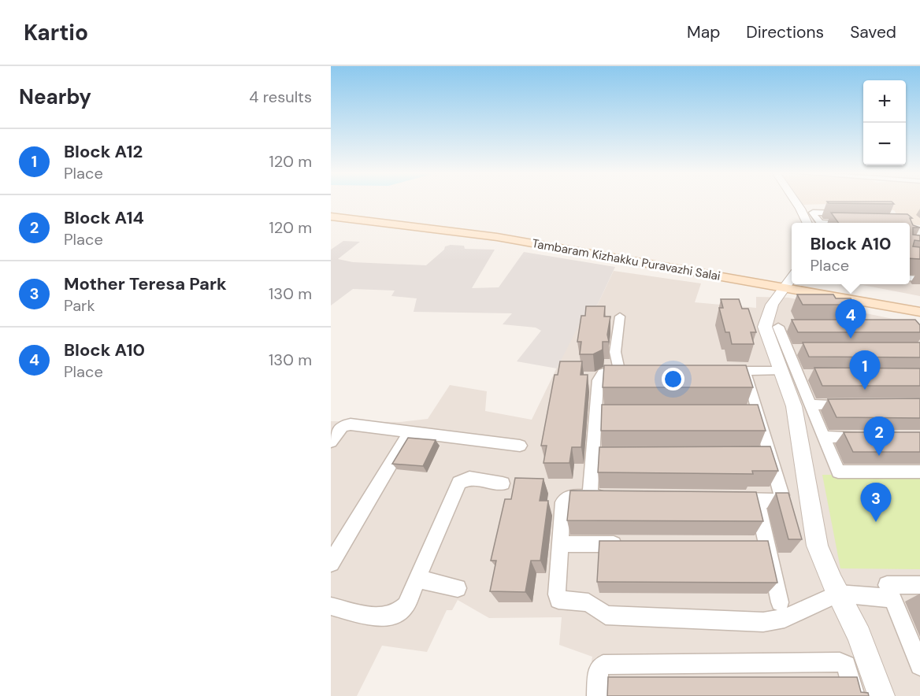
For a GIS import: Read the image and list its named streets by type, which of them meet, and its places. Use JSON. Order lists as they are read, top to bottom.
{
  "streets": {
    "main road": ["Tambaram Kizhakku Puravazhi Salai"]
  },
  "page": {
    "header": "Kartio",
    "nav": ["Map", "Directions", "Saved"],
    "heading": ["Nearby", "4 results"],
    "map_buttons": ["+", "−"],
    "list": [
      {
        "mark": "1",
        "name": "Block A12",
        "note": "Place",
        "value": "120 m"
      },
      {
        "mark": "2",
        "name": "Block A14",
        "note": "Place",
        "value": "120 m"
      },
      {
        "mark": "3",
        "name": "Mother Teresa Park",
        "note": "Park",
        "value": "130 m"
      },
      {
        "mark": "4",
        "name": "Block A10",
        "note": "Place",
        "value": "130 m"
      }
    ],
    "popup": ["Block A10", "Place"],
    "pins": [
      "4",
      "1",
      "2",
      "3"
    ]
  }
}
